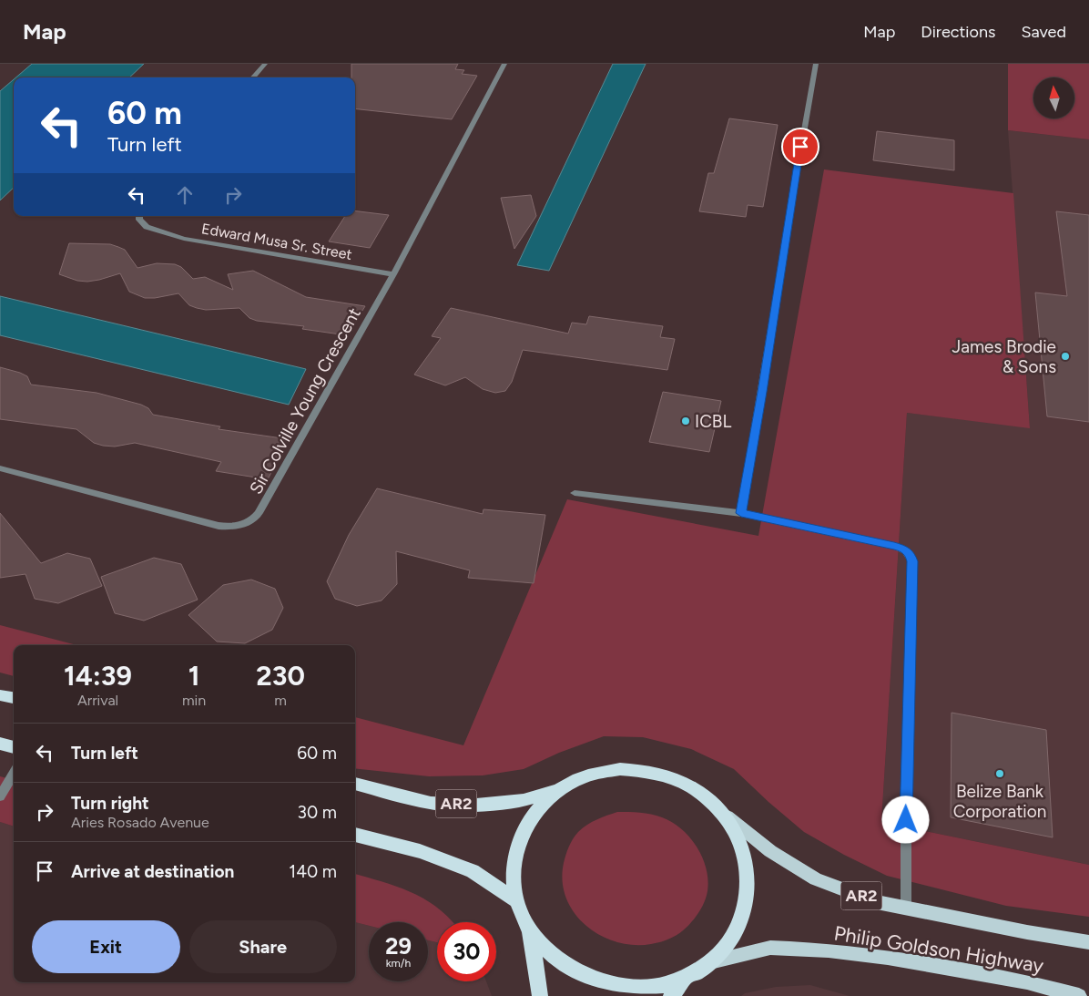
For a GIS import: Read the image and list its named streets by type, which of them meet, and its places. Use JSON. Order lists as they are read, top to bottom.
{
  "streets": {
    "highway": ["AR2"],
    "main road": ["Philip Goldson Highway"],
    "street": ["Edward Musa Sr. Street", "Sir Colville Young Crescent"]
  },
  "crossings": [
    ["Edward Musa Sr. Street", "Sir Colville Young Crescent"]
  ],
  "places": ["James Brodie & Sons", "ICBL", "Belize Bank Corporation"],
  "north": "top",
  "page": {
    "header": "Map",
    "nav": ["Map", "Directions", "Saved"],
    "turn": ["60 m", "Turn left"],
    "eta": [
      "14:39",
      "Arrival",
      "1",
      "min",
      "230",
      "m"
    ],
    "list": [
      {
        "name": "Turn left",
        "value": "60 m"
      },
      {
        "name": "Turn right",
        "note": "Aries Rosado Avenue",
        "value": "30 m"
      },
      {
        "name": "Arrive at destination",
        "value": "140 m"
      }
    ],
    "buttons": ["Exit", "Share"],
    "speed": "29 km/h",
    "limit": "30"
  }
}
